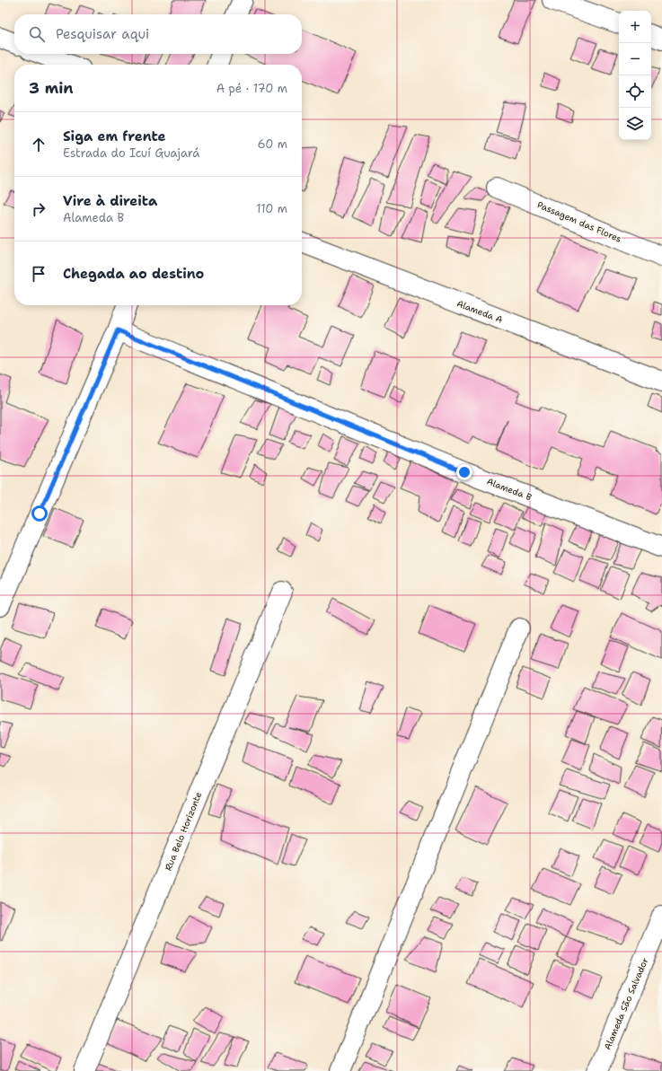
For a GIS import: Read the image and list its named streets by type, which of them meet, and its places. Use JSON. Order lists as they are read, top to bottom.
{
  "streets": {
    "street": [
      "Passagem das Flores",
      "Alameda A",
      "Alameda B",
      "Rua Belo Horizonte",
      "Alameda São Salvador"
    ]
  },
  "page": {
    "map_buttons": ["+", "−"],
    "search": "Pesquisar aqui",
    "heading": ["3 min", "A pé · 170 m"],
    "list": [
      ["Siga em frente", "Estrada do Icuí Guajará", "60 m"],
      ["Vire à direita", "Alameda B", "110 m"],
      "Chegada ao destino"
    ]
  }
}
